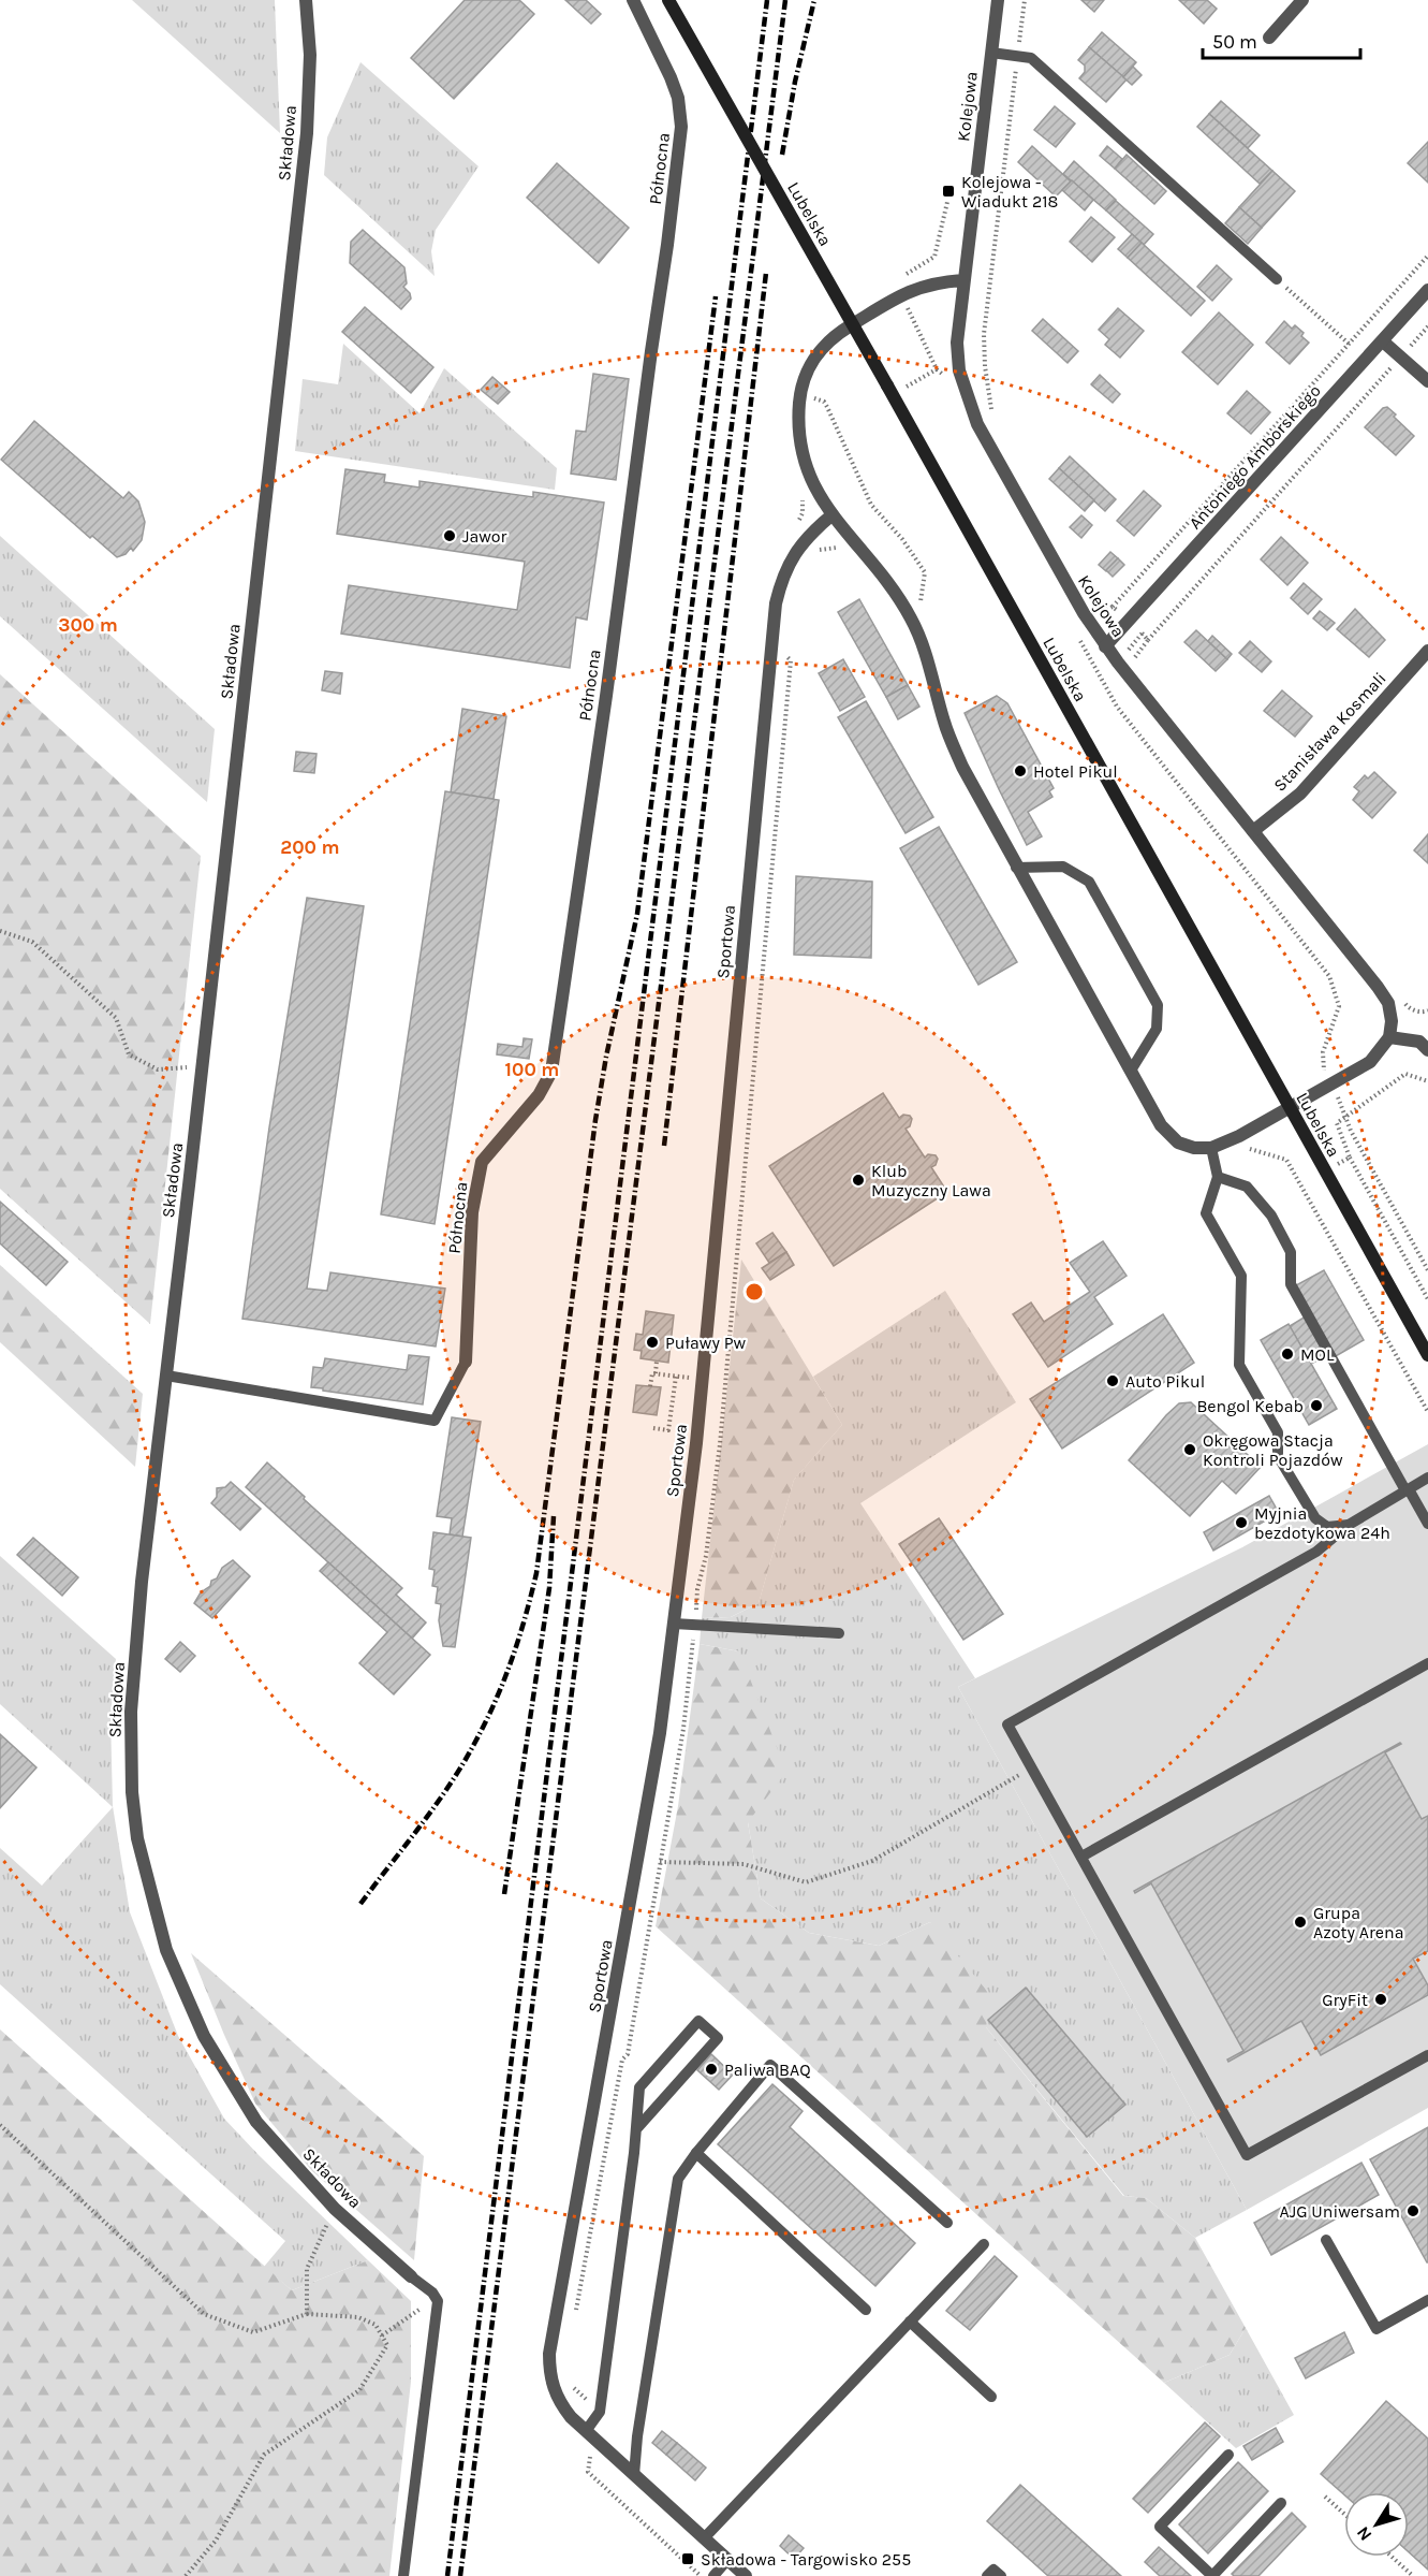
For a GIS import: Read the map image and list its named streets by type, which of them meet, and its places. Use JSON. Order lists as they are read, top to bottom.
{
  "streets": {
    "main road": ["Lubelska"],
    "street": [
      "Kolejowa",
      "Składowa",
      "Północna",
      "Antoniego Amborskiego",
      "Stanisława Kosmali",
      "Sportowa"
    ]
  },
  "crossings": [
    ["Kolejowa", "Antoniego Amborskiego"],
    ["Kolejowa", "Stanisława Kosmali"]
  ],
  "places": {
    "transit": ["Kolejowa - Wiadukt 218", "Składowa - Targowisko 255"],
    "other": [
      "Jawor",
      "Hotel Pikul",
      "Klub Muzyczny Lawa",
      "Puławy Pw",
      "MOL",
      "Auto Pikul",
      "Bengol Kebab",
      "Okręgowa Stacja Kontroli Pojazdów",
      "Myjnia bezdotykowa 24h",
      "Grupa Azoty Arena",
      "GryFit",
      "Paliwa BAQ",
      "AJG Uniwersam"
    ]
  },
  "scale_bar": "50 m",
  "north": "bottom left",
  "rings": ["300 m", "200 m", "100 m"]
}
